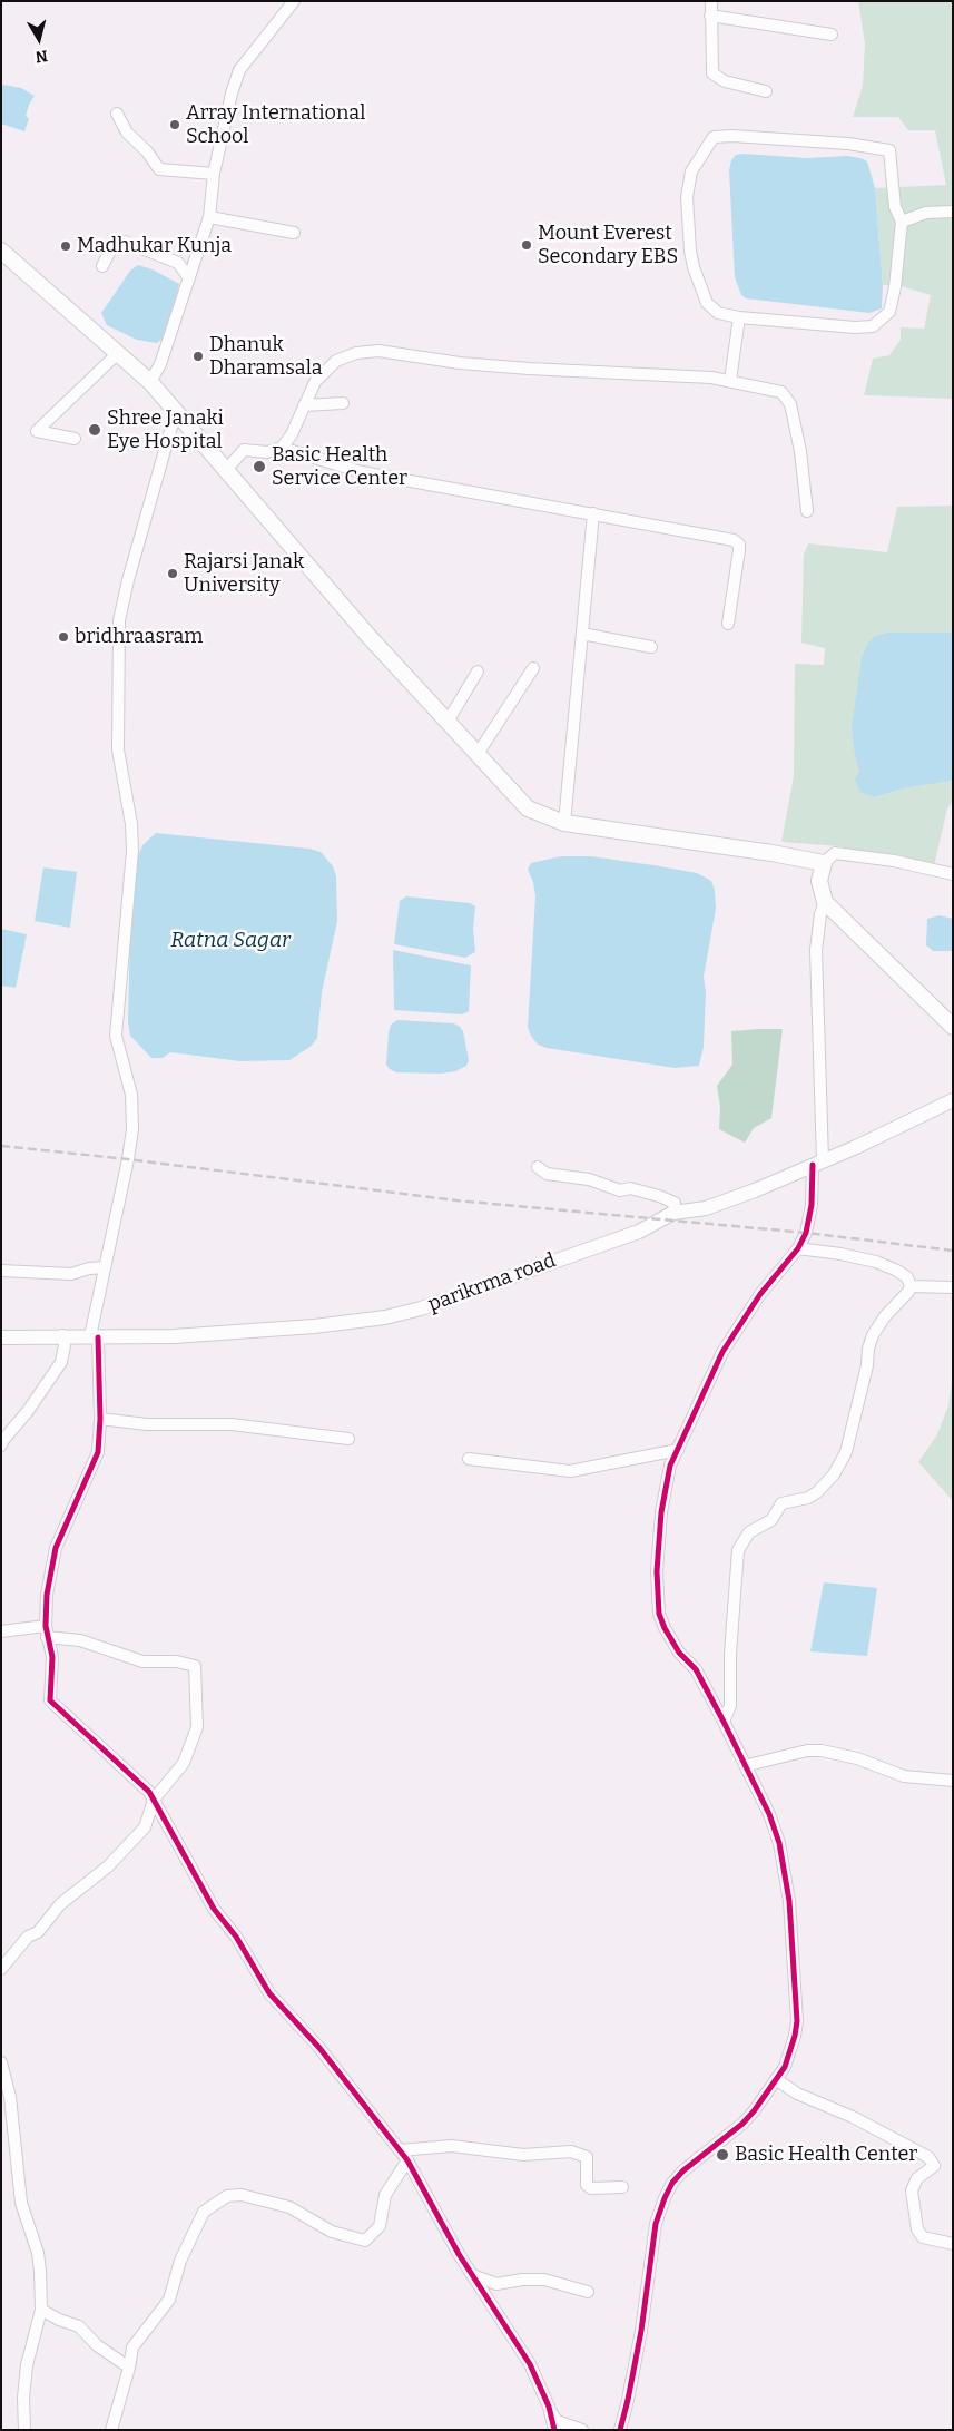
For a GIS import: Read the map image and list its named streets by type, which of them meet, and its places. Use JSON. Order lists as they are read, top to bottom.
{
  "streets": {
    "street": ["parikrma road"]
  },
  "water": ["Ratna Sagar"],
  "places": [
    "Array International School",
    "Mount Everest Secondary EBS",
    "Madhukar Kunja",
    "Dhanuk Dharamsala",
    "Shree Janaki Eye Hospital",
    "Basic Health Service Center",
    "Rajarsi Janak University",
    "bridhraasram",
    "Basic Health Center"
  ],
  "north": "bottom"
}
